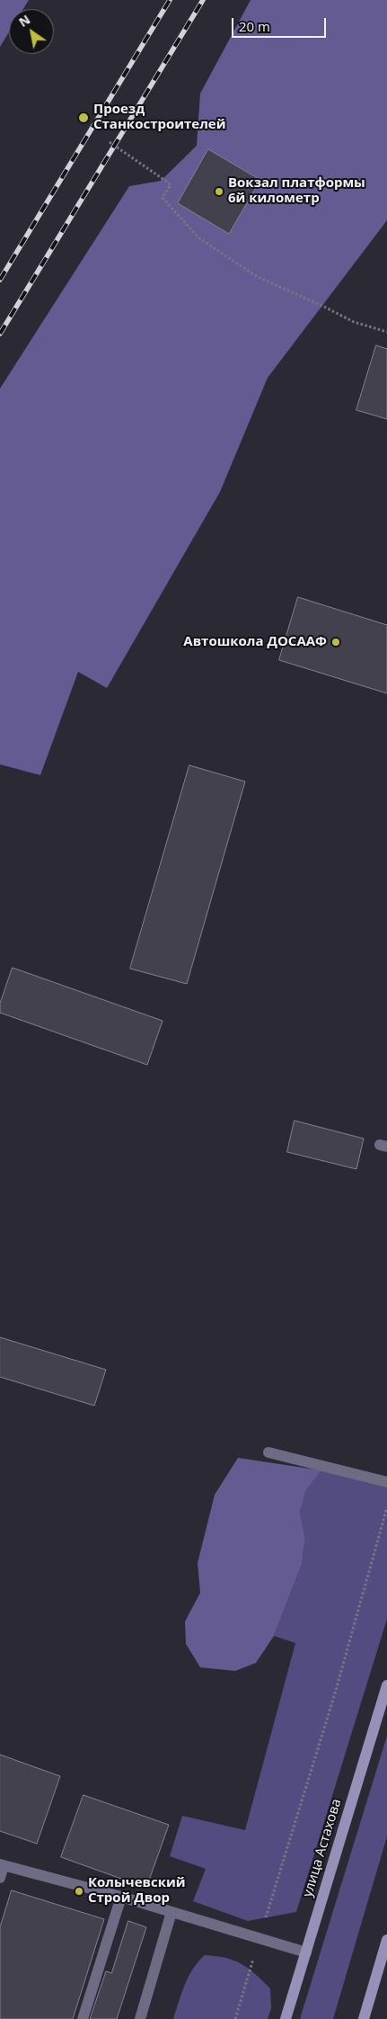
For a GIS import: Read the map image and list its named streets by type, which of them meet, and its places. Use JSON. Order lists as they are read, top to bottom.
{
  "streets": {
    "main road": ["улица Астахова"]
  },
  "places": [
    "Проезд Станкостроителей",
    "Вокзал платформы 6й километр",
    "Автошкола ДОСААФ",
    "Колычевский Строй Двор"
  ],
  "scale_bar": "20 m",
  "north": "top left"
}
